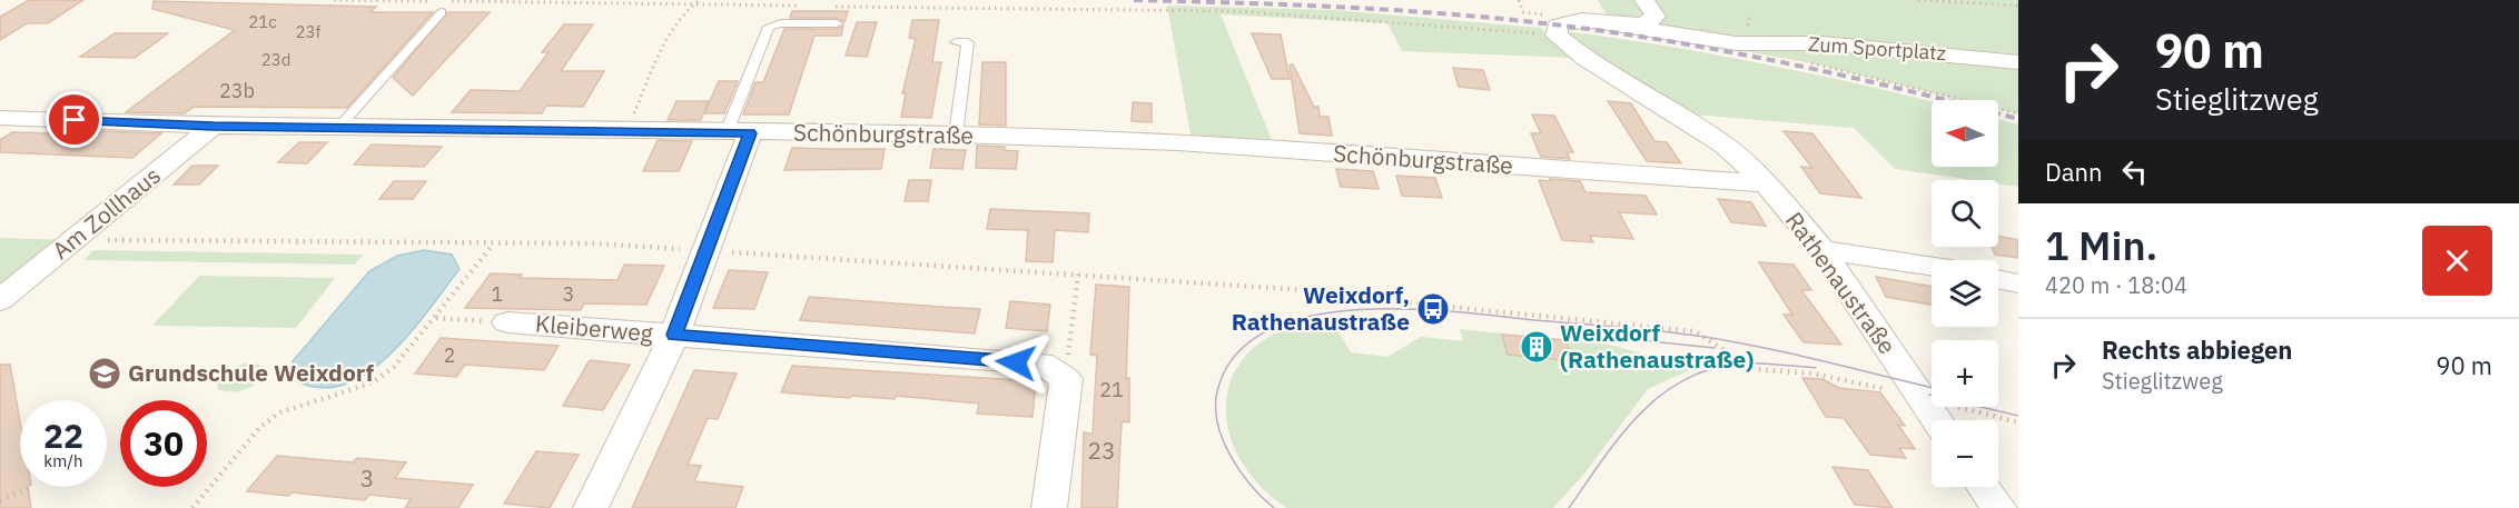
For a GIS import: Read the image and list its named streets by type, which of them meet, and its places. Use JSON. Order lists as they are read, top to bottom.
{
  "streets": {
    "street": [
      "Zum Sportplatz",
      "Schönburgstraße",
      "Am Zollhaus",
      "Rathenaustraße",
      "Kleiberweg"
    ]
  },
  "crossings": [
    ["Schönburgstraße", "Am Zollhaus"],
    ["Schönburgstraße", "Rathenaustraße"]
  ],
  "places": {
    "bus stop": ["Weixdorf, Rathenaustraße"],
    "building": ["Weixdorf (Rathenaustraße)"],
    "school or university": ["Grundschule Weixdorf"]
  },
  "house_numbers": [
    "21c",
    "23f",
    "23d",
    "23b",
    "1",
    "3",
    "2",
    "21",
    "23",
    "3"
  ],
  "north": "left",
  "page": {
    "turn": ["90 m", "Stieglitzweg"],
    "map_buttons": ["+", "−"],
    "then": "Dann",
    "heading": ["1 Min.", "420 m · 18:04"],
    "list": [
      {
        "name": "Rechts abbiegen",
        "note": "Stieglitzweg",
        "value": "90 m"
      }
    ],
    "speed": "22 km/h",
    "limit": "30"
  }
}
